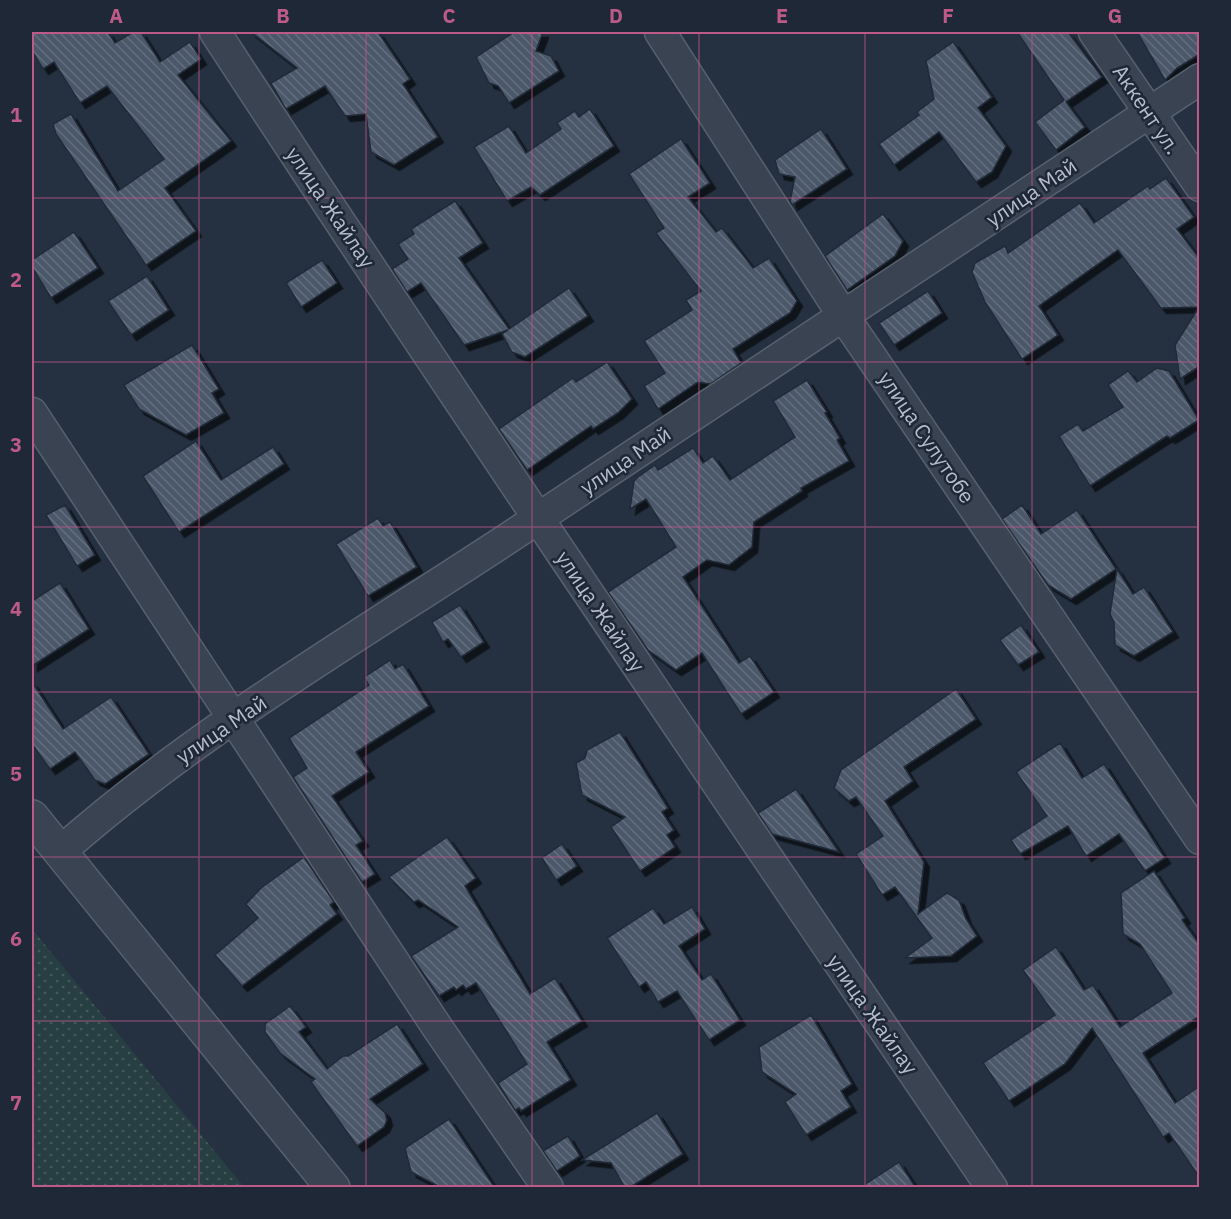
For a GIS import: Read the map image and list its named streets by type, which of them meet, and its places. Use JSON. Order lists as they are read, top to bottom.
{
  "streets": {
    "street": [
      "Аккент ул.",
      "улица Май",
      "улица Жайлау",
      "улица Сулутобе"
    ]
  },
  "crossings": [
    ["Аккент ул.", "улица Май"],
    ["улица Май", "улица Жайлау"],
    ["улица Май", "улица Сулутобе"]
  ],
  "grid": {
    "columns": [
      "A",
      "B",
      "C",
      "D",
      "E",
      "F",
      "G"
    ],
    "rows": [
      "1",
      "2",
      "3",
      "4",
      "5",
      "6",
      "7"
    ]
  }
}
